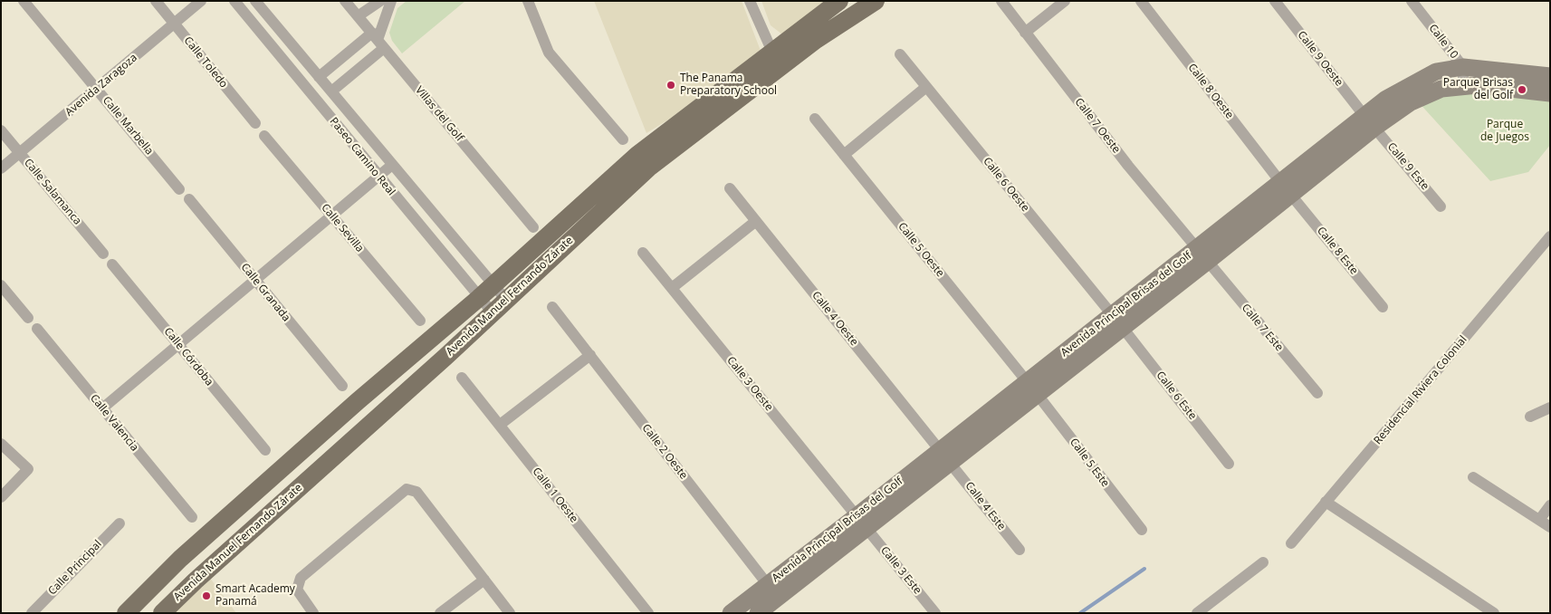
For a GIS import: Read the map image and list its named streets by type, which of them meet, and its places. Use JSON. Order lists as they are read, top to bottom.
{
  "streets": {
    "main road": ["Avenida Manuel Fernando Zárate"],
    "street": [
      "Calle 10",
      "Calle 9 Oeste",
      "Calle Toledo",
      "Avenida Zaragoza",
      "Calle 8 Oeste",
      "Villas del Golf",
      "Calle Marbella",
      "Calle 7 Oeste",
      "Paseo Camino Real",
      "Calle 9 Este",
      "Calle 6 Oeste",
      "Calle Salamanca",
      "Calle Sevilla",
      "Calle 5 Oeste",
      "Calle 8 Este",
      "Calle Granada",
      "Avenida Principal Brisas del Golf",
      "Calle 4 Oeste",
      "Calle 7 Este",
      "Calle Córdoba",
      "Calle 3 Oeste",
      "Residencial Riviera Colonial",
      "Calle 6 Este",
      "Calle Valencia",
      "Calle 2 Oeste",
      "Calle 5 Este",
      "Calle 1 Oeste",
      "Calle 4 Este",
      "Calle Principal",
      "Calle 3 Este"
    ]
  },
  "crossings": [
    ["Calle 10", "Avenida Principal Brisas del Golf"],
    ["Calle 9 Oeste", "Calle 9 Este"],
    ["Calle 9 Oeste", "Avenida Principal Brisas del Golf"],
    ["Calle Toledo", "Avenida Zaragoza"],
    ["Avenida Zaragoza", "Calle Marbella"],
    ["Avenida Zaragoza", "Calle Salamanca"],
    ["Calle 8 Oeste", "Calle 8 Este"],
    ["Calle 8 Oeste", "Avenida Principal Brisas del Golf"],
    ["Calle 7 Oeste", "Avenida Principal Brisas del Golf"],
    ["Calle 7 Oeste", "Calle 7 Este"],
    ["Paseo Camino Real", "Avenida Manuel Fernando Zárate"],
    ["Calle 9 Este", "Avenida Principal Brisas del Golf"],
    ["Calle 6 Oeste", "Avenida Principal Brisas del Golf"],
    ["Calle 6 Oeste", "Calle 6 Este"],
    ["Calle 5 Oeste", "Avenida Principal Brisas del Golf"],
    ["Calle 5 Oeste", "Calle 5 Este"],
    ["Calle 8 Este", "Avenida Principal Brisas del Golf"],
    ["Avenida Principal Brisas del Golf", "Calle 4 Oeste"],
    ["Avenida Principal Brisas del Golf", "Calle 7 Este"],
    ["Avenida Principal Brisas del Golf", "Calle 3 Oeste"],
    ["Avenida Principal Brisas del Golf", "Calle 6 Este"],
    ["Avenida Principal Brisas del Golf", "Calle 2 Oeste"],
    ["Avenida Principal Brisas del Golf", "Calle 5 Este"],
    ["Avenida Principal Brisas del Golf", "Calle 4 Este"],
    ["Avenida Principal Brisas del Golf", "Calle 3 Este"],
    ["Calle 4 Oeste", "Calle 4 Este"],
    ["Calle 3 Oeste", "Calle 3 Este"]
  ],
  "parks": ["Parque de Juegos"],
  "places": ["The Panama Preparatory School", "Parque Brisas del Golf", "Smart Academy Panamá"]
}
